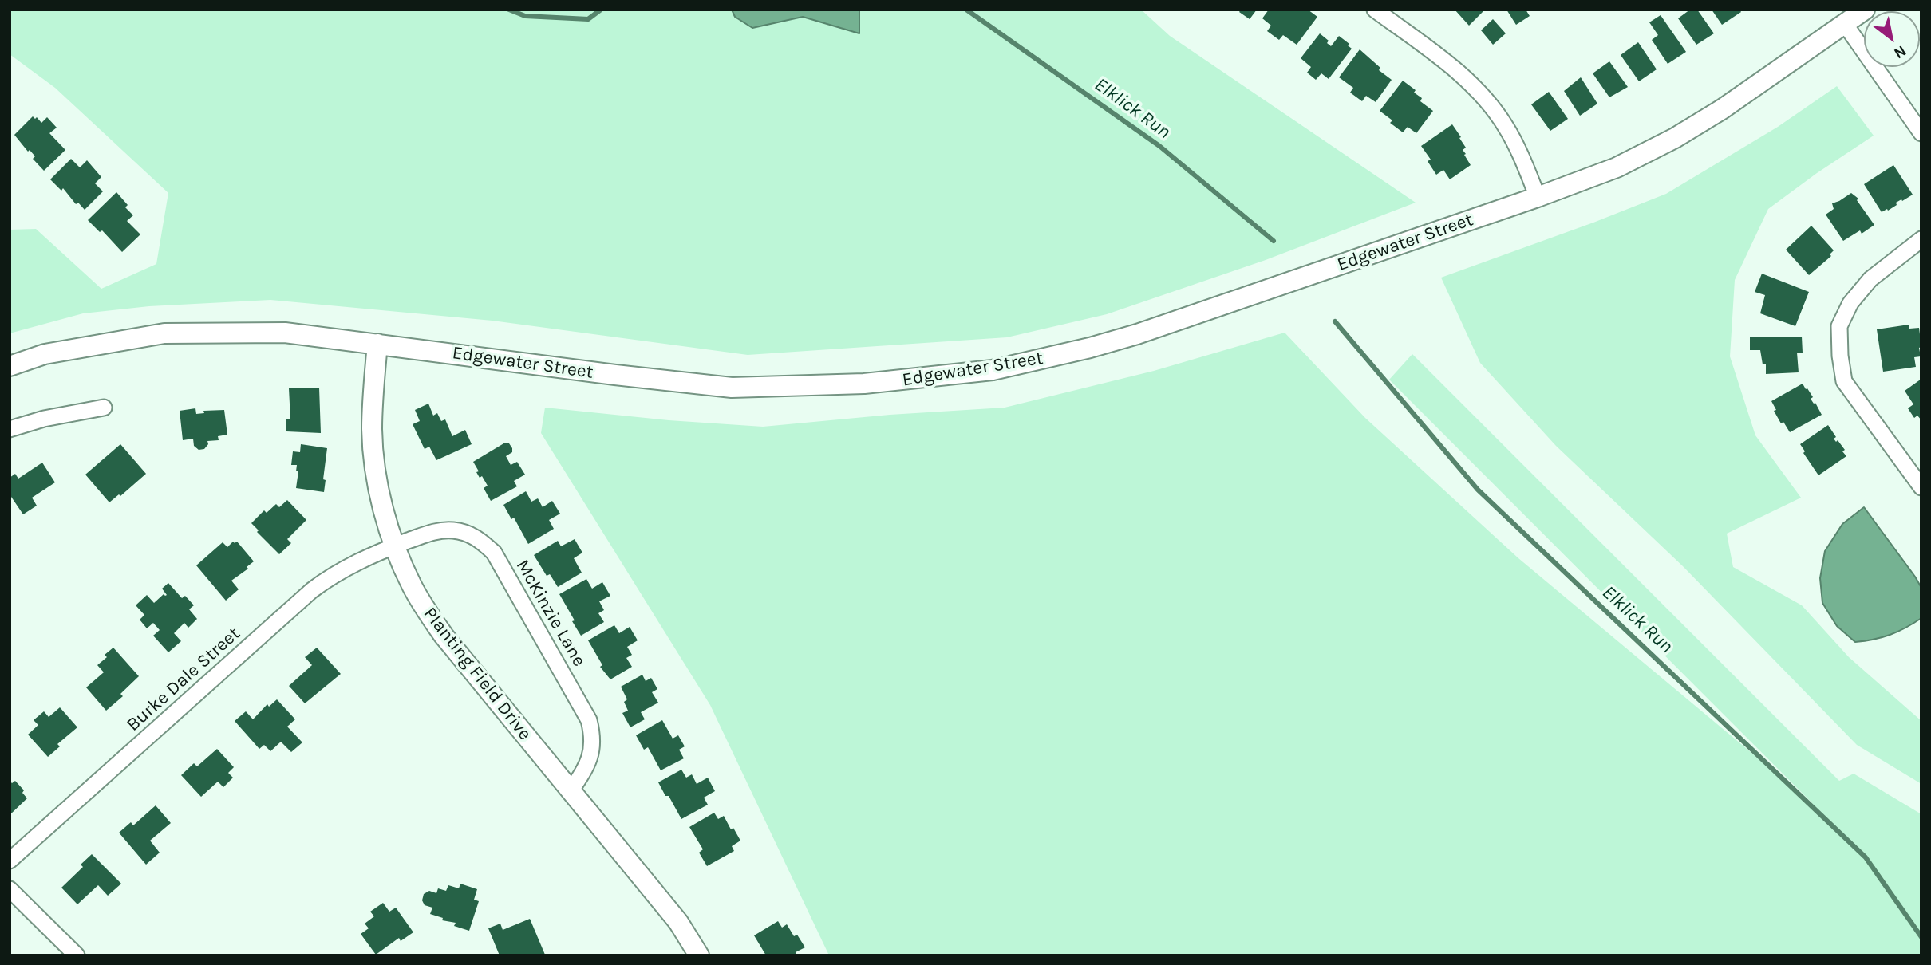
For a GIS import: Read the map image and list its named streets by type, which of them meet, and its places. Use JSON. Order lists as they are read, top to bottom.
{
  "streets": {
    "street": [
      "Edgewater Street",
      "McKinzie Lane",
      "Planting Field Drive",
      "Burke Dale Street"
    ]
  },
  "crossings": [
    ["Edgewater Street", "Planting Field Drive"],
    ["McKinzie Lane", "Planting Field Drive"],
    ["McKinzie Lane", "Burke Dale Street"],
    ["Planting Field Drive", "Burke Dale Street"]
  ],
  "water": ["Elklick Run"],
  "north": "bottom right"
}
